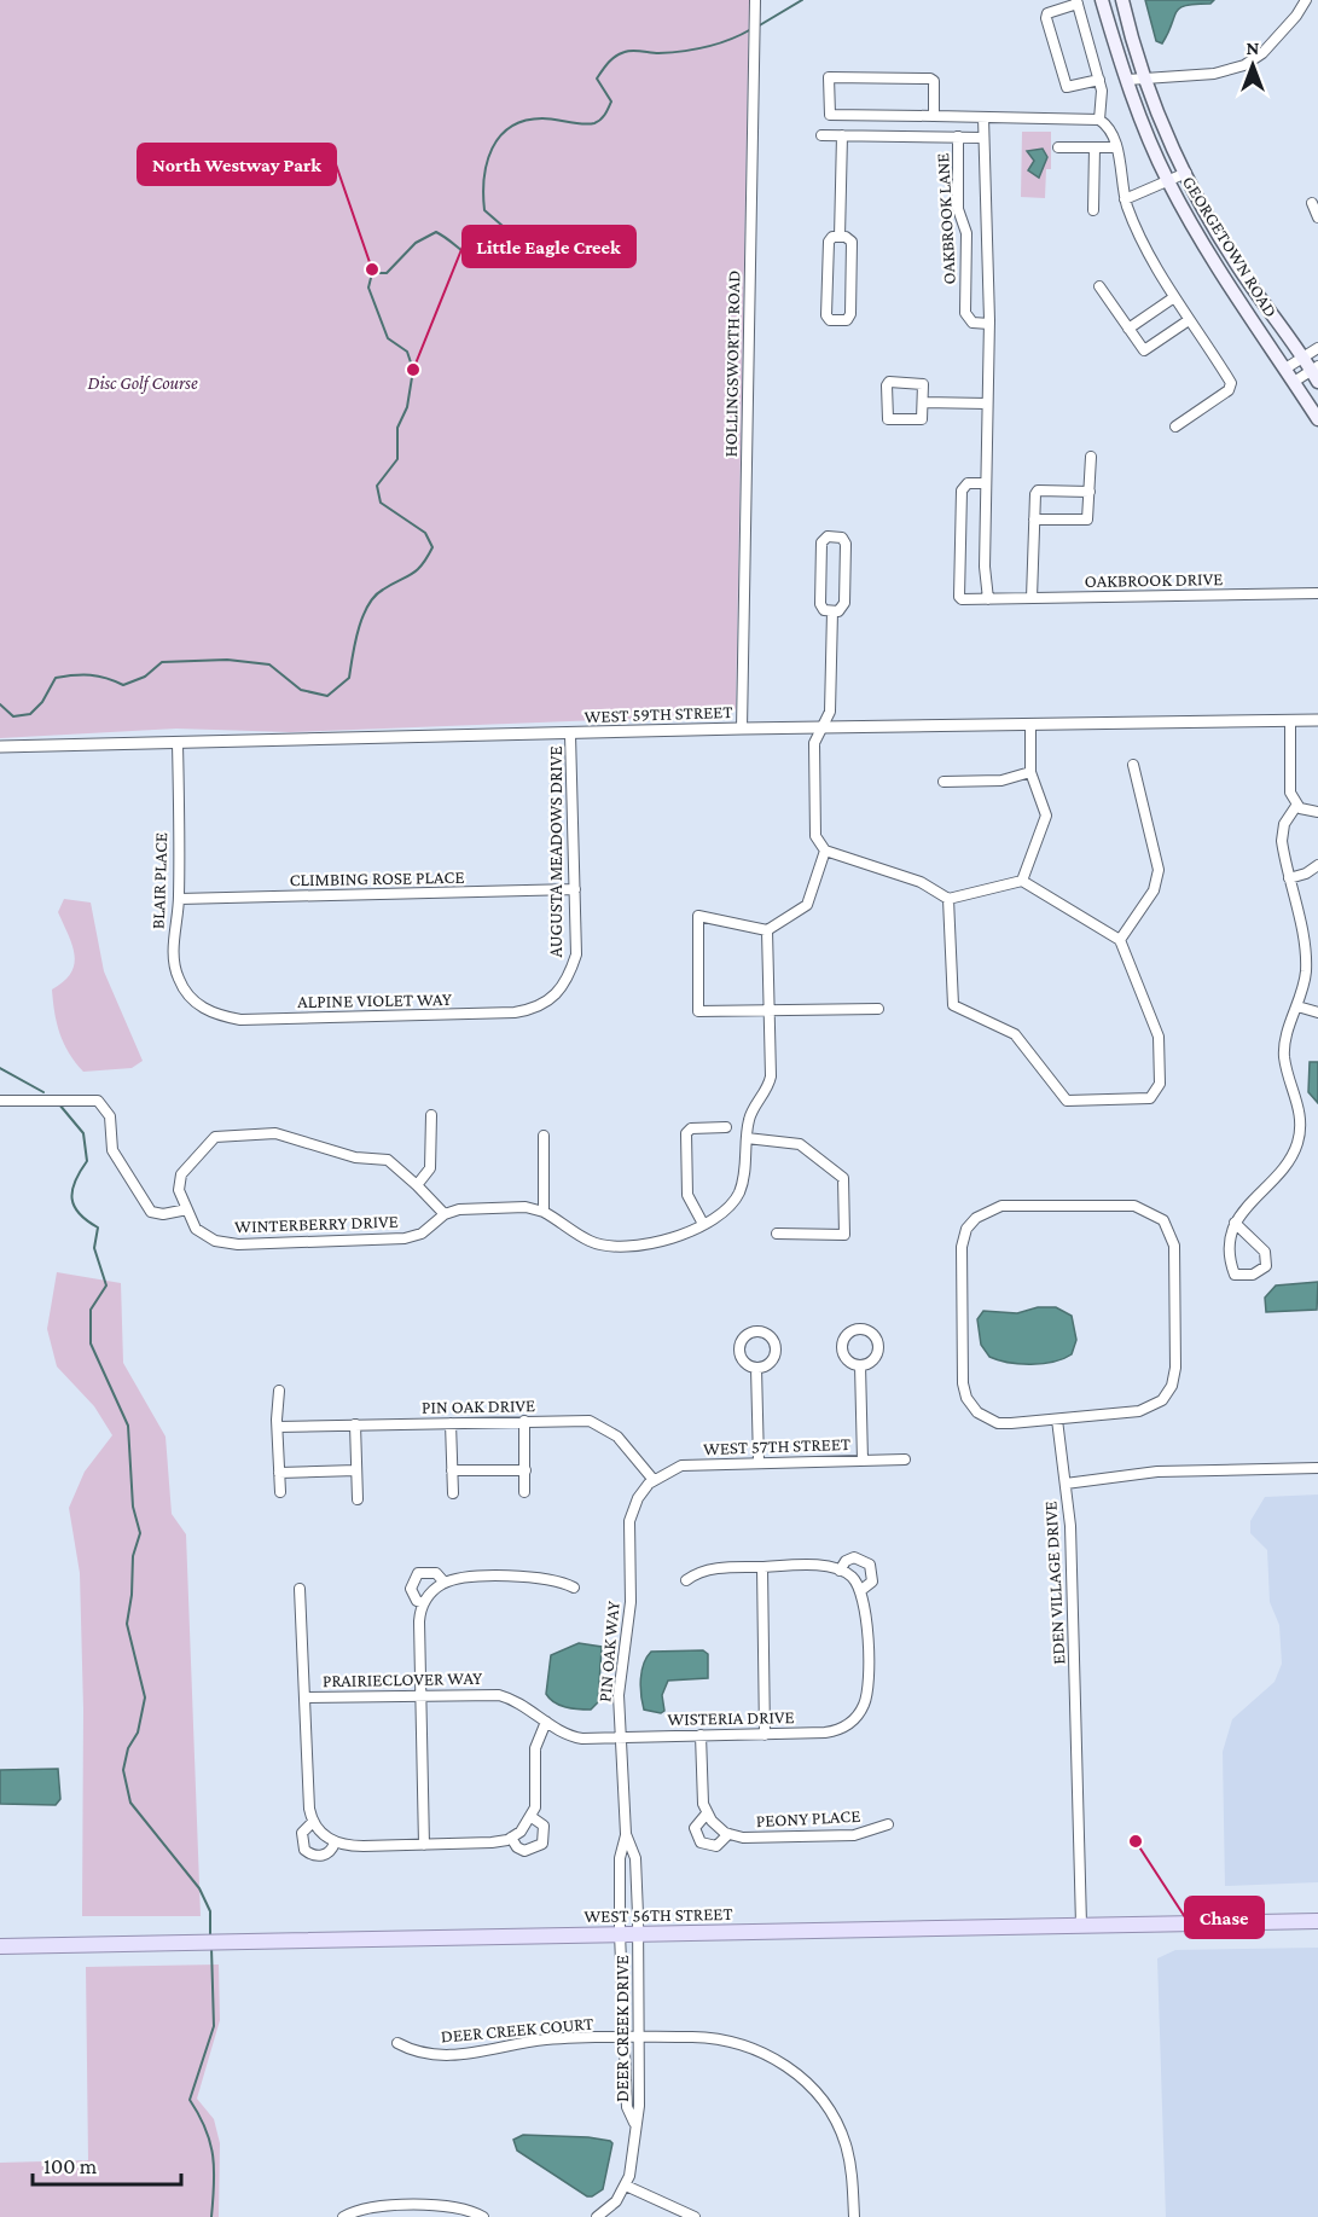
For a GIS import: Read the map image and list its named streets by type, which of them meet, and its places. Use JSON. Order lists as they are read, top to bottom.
{
  "streets": {
    "main road": ["GEORGETOWN ROAD", "WEST 56TH STREET"],
    "street": [
      "OAKBROOK LANE",
      "HOLLINGSWORTH ROAD",
      "OAKBROOK DRIVE",
      "WEST 59TH STREET",
      "AUGUSTA MEADOWS DRIVE",
      "CLIMBING ROSE PLACE",
      "BLAIR PLACE",
      "ALPINE VIOLET WAY",
      "WINTERBERRY DRIVE",
      "PIN OAK DRIVE",
      "WEST 57TH STREET",
      "EDEN VILLAGE DRIVE",
      "PIN OAK WAY",
      "PRAIRIECLOVER WAY",
      "WISTERIA DRIVE",
      "PEONY PLACE",
      "DEER CREEK DRIVE",
      "DEER CREEK COURT"
    ]
  },
  "crossings": [
    ["HOLLINGSWORTH ROAD", "WEST 59TH STREET"],
    ["WEST 59TH STREET", "AUGUSTA MEADOWS DRIVE"],
    ["WEST 59TH STREET", "BLAIR PLACE"],
    ["AUGUSTA MEADOWS DRIVE", "CLIMBING ROSE PLACE"],
    ["AUGUSTA MEADOWS DRIVE", "ALPINE VIOLET WAY"],
    ["CLIMBING ROSE PLACE", "BLAIR PLACE"],
    ["BLAIR PLACE", "ALPINE VIOLET WAY"],
    ["PIN OAK DRIVE", "WEST 57TH STREET"],
    ["PIN OAK DRIVE", "PIN OAK WAY"],
    ["WEST 57TH STREET", "PIN OAK WAY"],
    ["EDEN VILLAGE DRIVE", "WEST 56TH STREET"],
    ["PIN OAK WAY", "PRAIRIECLOVER WAY"],
    ["PIN OAK WAY", "WISTERIA DRIVE"],
    ["PIN OAK WAY", "WEST 56TH STREET"],
    ["PIN OAK WAY", "DEER CREEK DRIVE"],
    ["PRAIRIECLOVER WAY", "WISTERIA DRIVE"],
    ["WISTERIA DRIVE", "PEONY PLACE"],
    ["WEST 56TH STREET", "DEER CREEK DRIVE"],
    ["DEER CREEK DRIVE", "DEER CREEK COURT"]
  ],
  "parks": ["Disc Golf Course"],
  "places": ["North Westway Park", "Little Eagle Creek", "Chase"],
  "scale_bar": "100 m",
  "north": "top"
}
